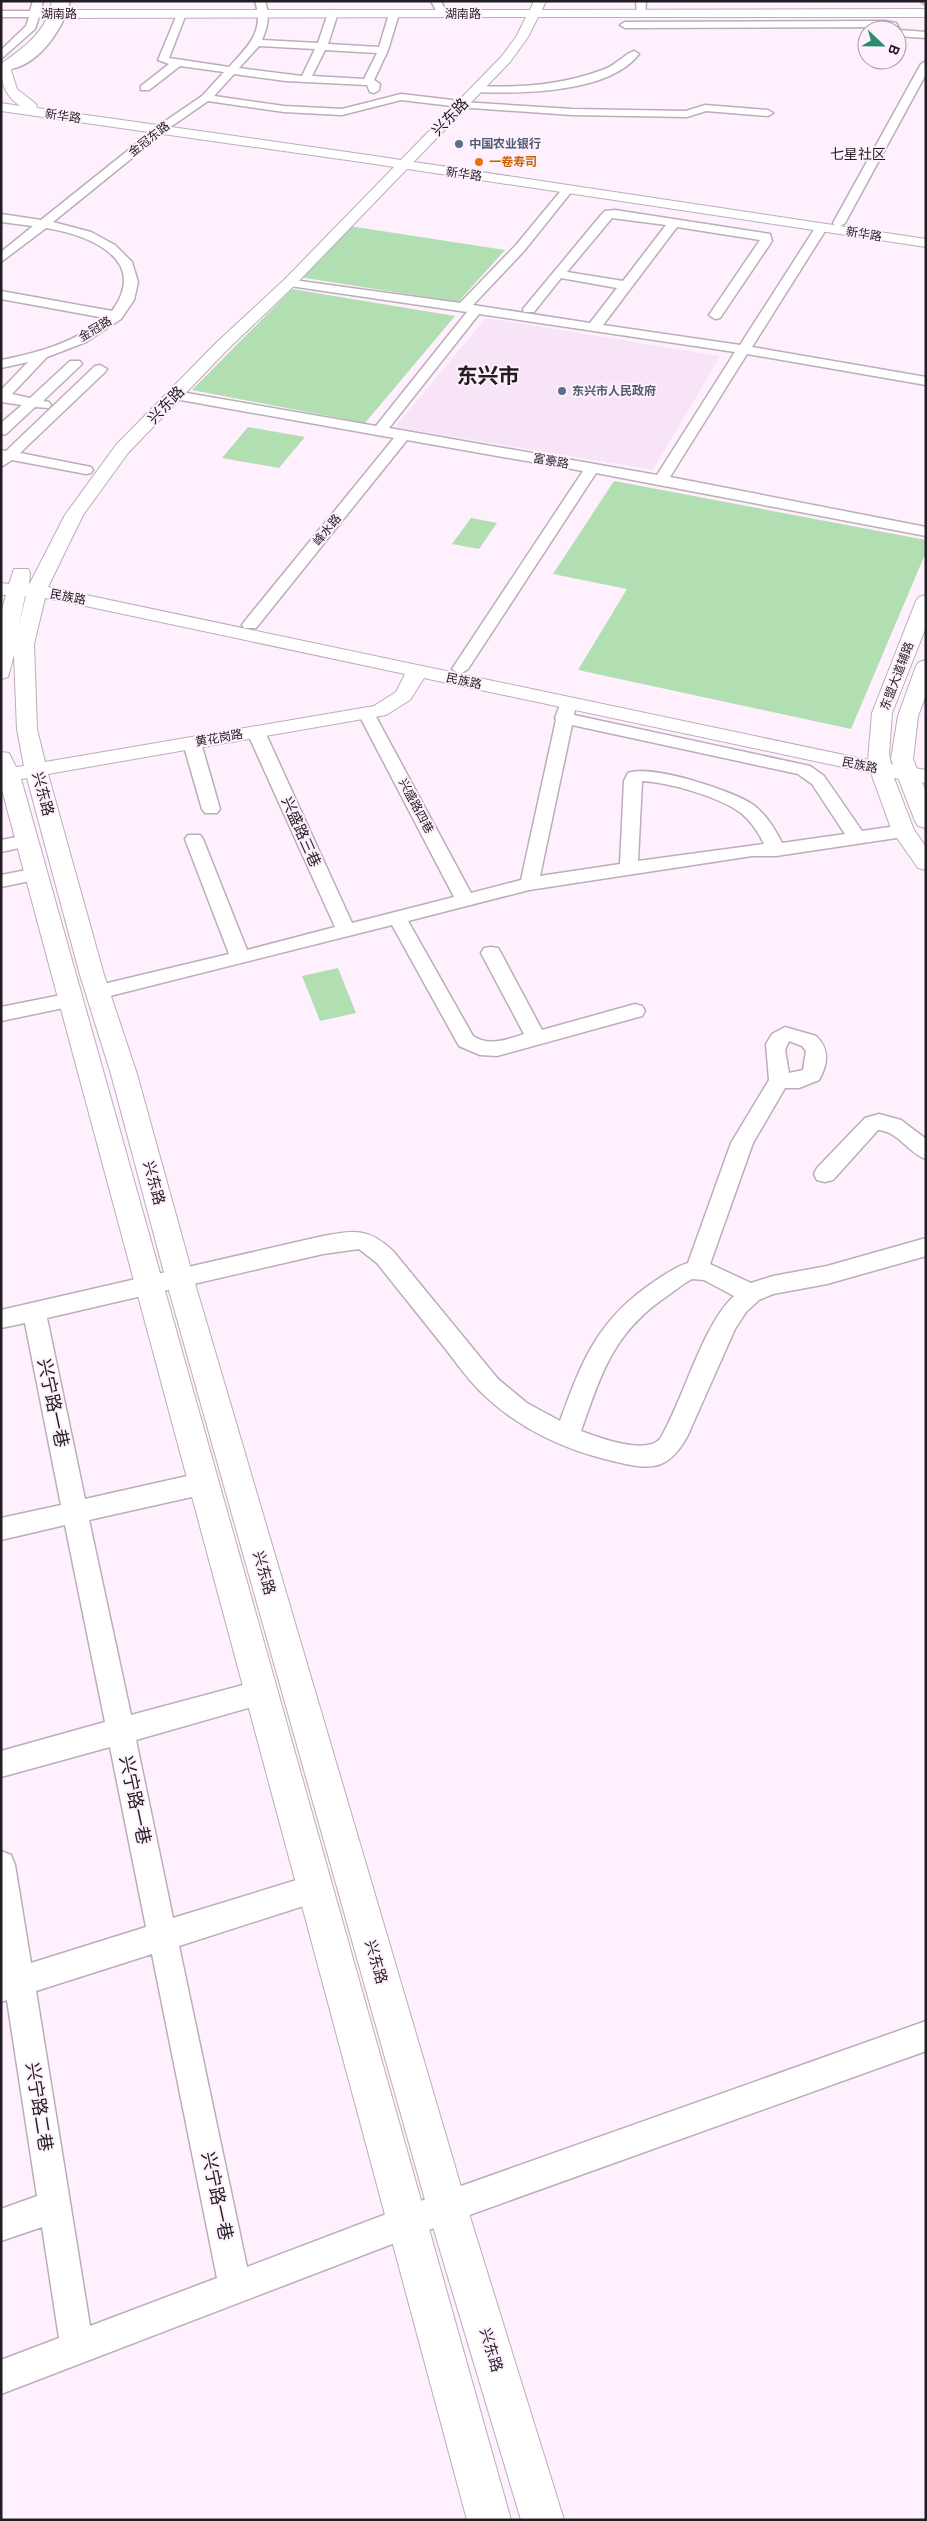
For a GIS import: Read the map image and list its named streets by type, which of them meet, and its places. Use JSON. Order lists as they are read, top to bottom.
{
  "streets": {
    "main road": [
      "湖南路",
      "新华路",
      "兴东路",
      "民族路",
      "东盟大道辅路",
      "黄花岗路"
    ],
    "street": [
      "金冠东路",
      "金冠路",
      "富豪路",
      "峰水路",
      "兴盛路四巷",
      "兴盛路三巷",
      "兴宁路一巷",
      "兴宁路二巷"
    ]
  },
  "crossings": [
    ["湖南路", "兴东路"],
    ["湖南路", "金冠东路"],
    ["新华路", "兴东路"],
    ["新华路", "金冠东路"],
    ["兴东路", "富豪路"],
    ["兴东路", "民族路"],
    ["兴东路", "黄花岗路"],
    ["金冠东路", "金冠路"],
    ["富豪路", "峰水路"],
    ["峰水路", "民族路"],
    ["民族路", "东盟大道辅路"],
    ["民族路", "黄花岗路"],
    ["黄花岗路", "兴盛路四巷"],
    ["黄花岗路", "兴盛路三巷"]
  ],
  "districts": ["七星社区", "东兴市"],
  "places": ["中国农业银行", "一卷寿司", "东兴市人民政府"],
  "north": "right"
}
